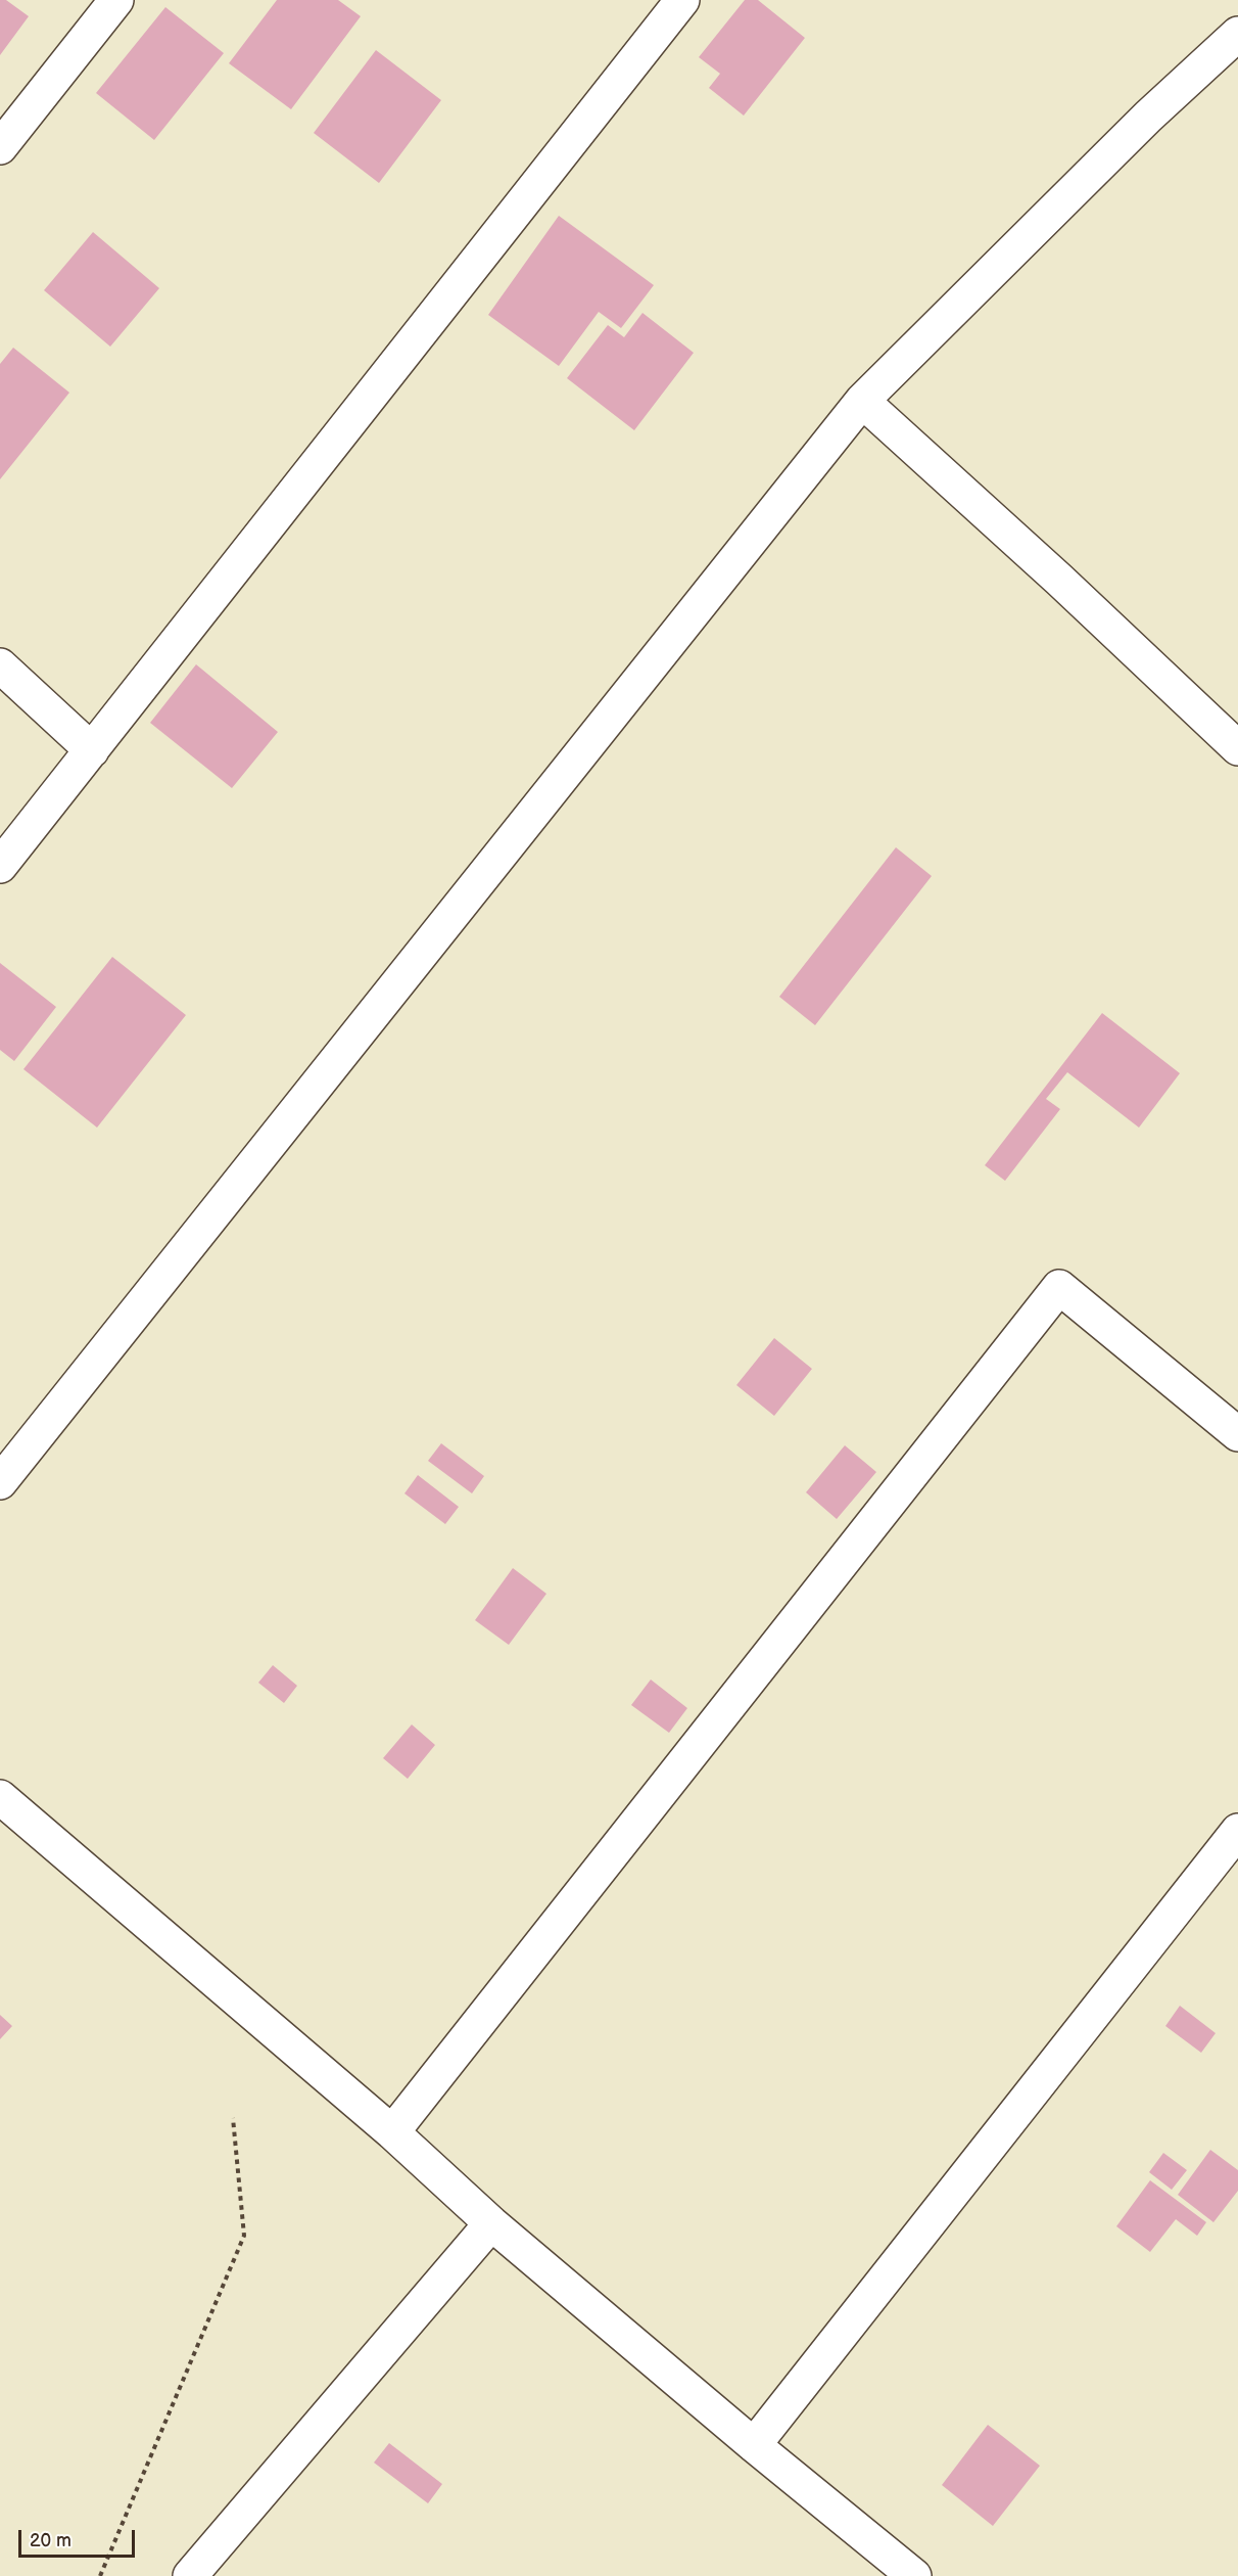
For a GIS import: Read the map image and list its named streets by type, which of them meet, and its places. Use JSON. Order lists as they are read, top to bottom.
{
  "scale_bar": "20 m"
}
